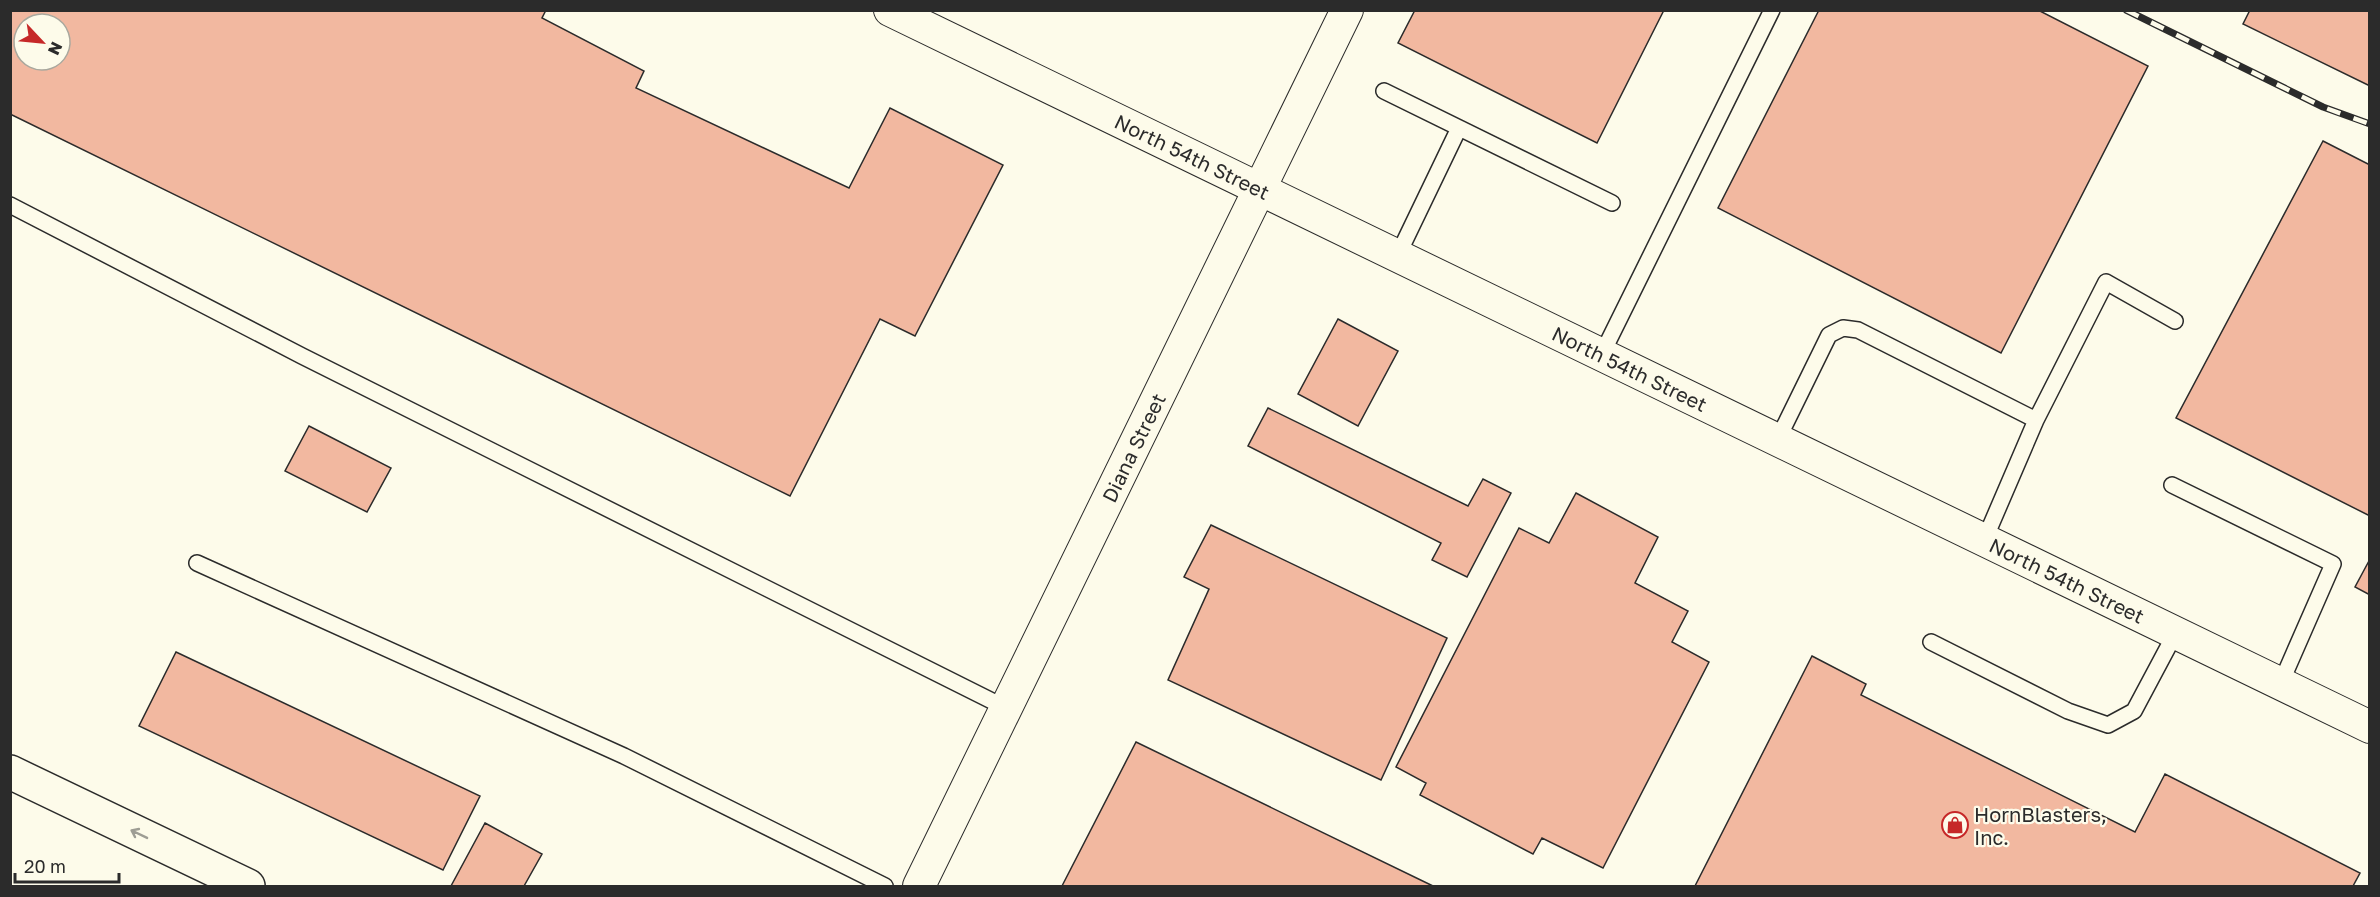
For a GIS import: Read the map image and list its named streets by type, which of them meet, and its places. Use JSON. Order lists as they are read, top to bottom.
{
  "streets": {
    "street": ["North 54th Street", "Diana Street"]
  },
  "crossings": [
    ["North 54th Street", "Diana Street"]
  ],
  "places": {
    "shop": ["HornBlasters, Inc."]
  },
  "scale_bar": "20 m",
  "north": "bottom right"
}
